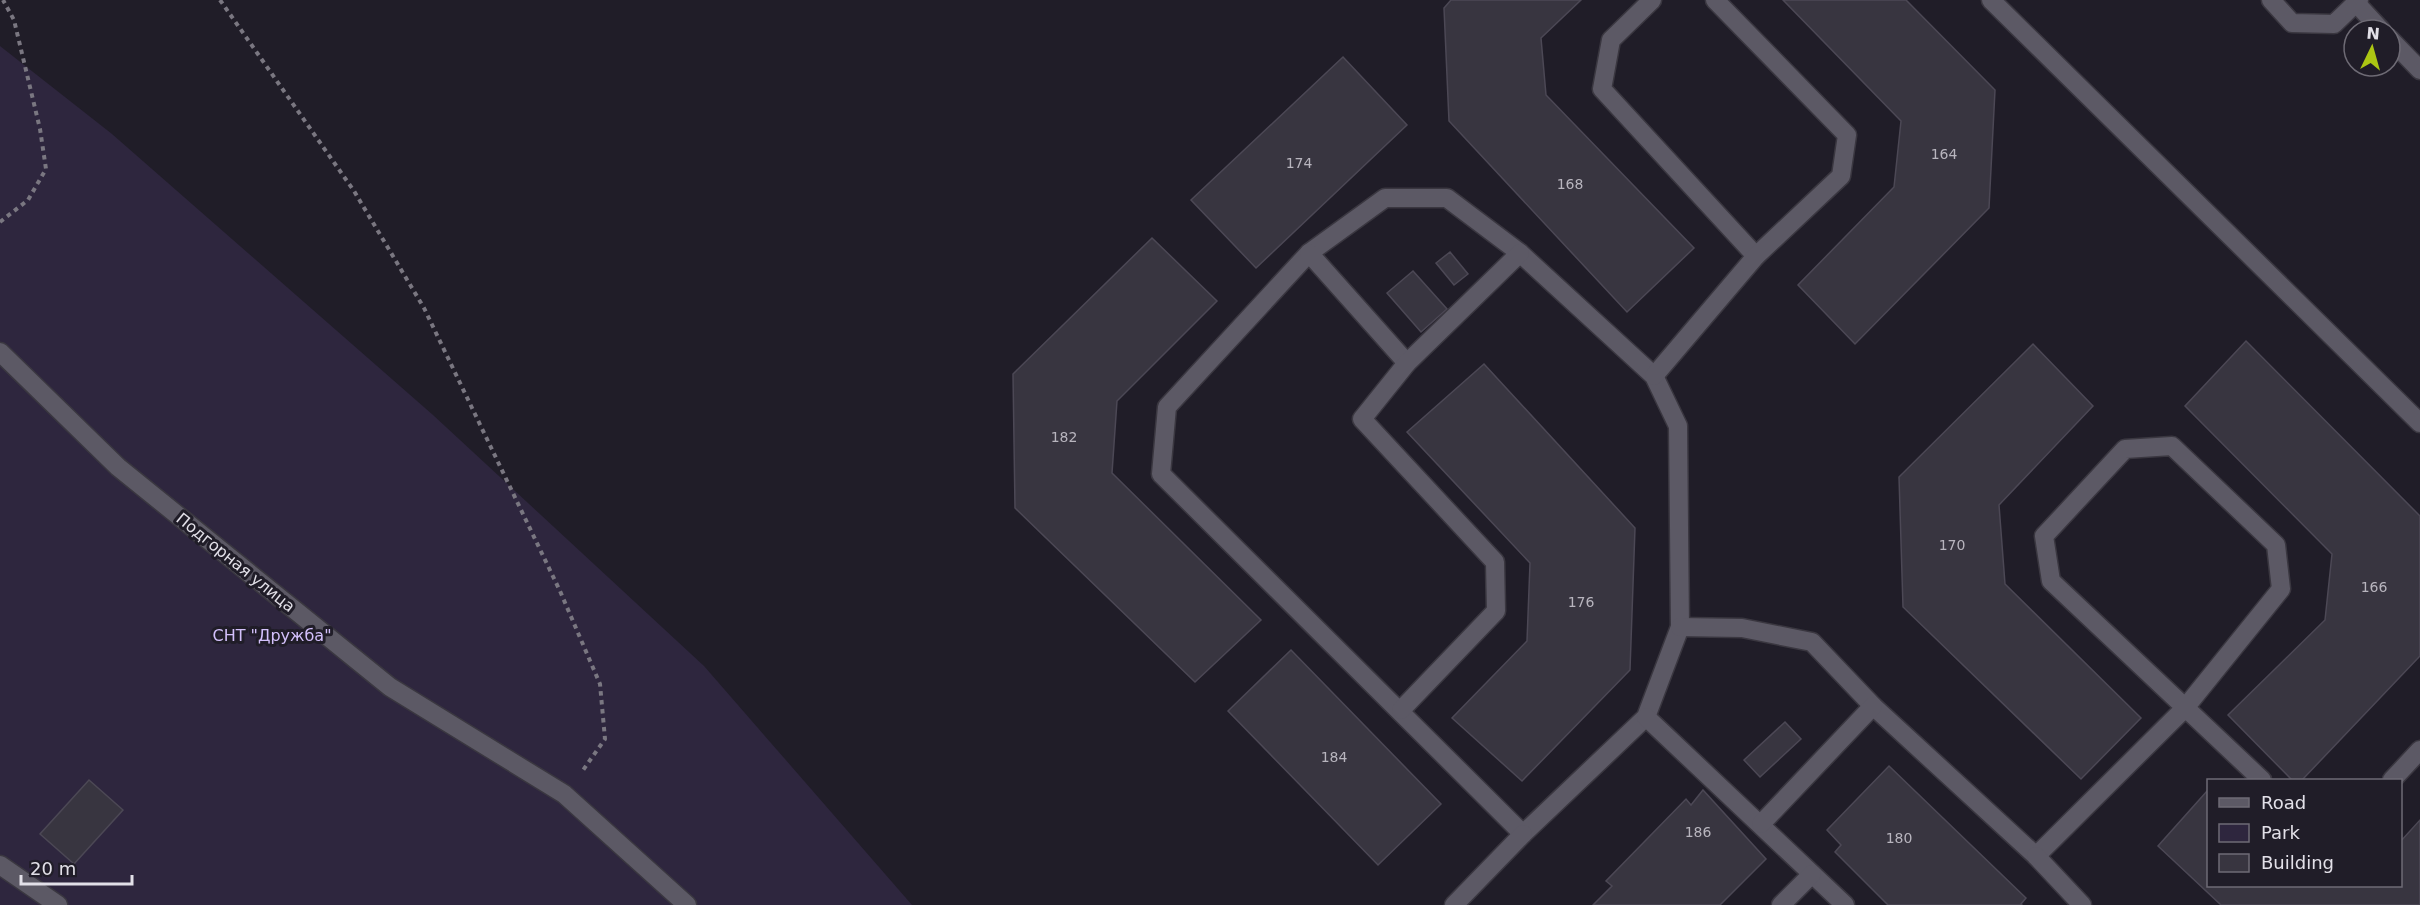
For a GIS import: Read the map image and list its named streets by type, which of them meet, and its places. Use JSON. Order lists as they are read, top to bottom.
{
  "streets": {
    "lane": ["Подгорная улица"]
  },
  "parks": ["СНТ \"Дружба\""],
  "house_numbers": [
    "164",
    "174",
    "168",
    "182",
    "170",
    "166",
    "176",
    "184",
    "186",
    "180"
  ],
  "legend": ["Road", "Park", "Building"],
  "scale_bar": "20 m",
  "north": "top"
}
